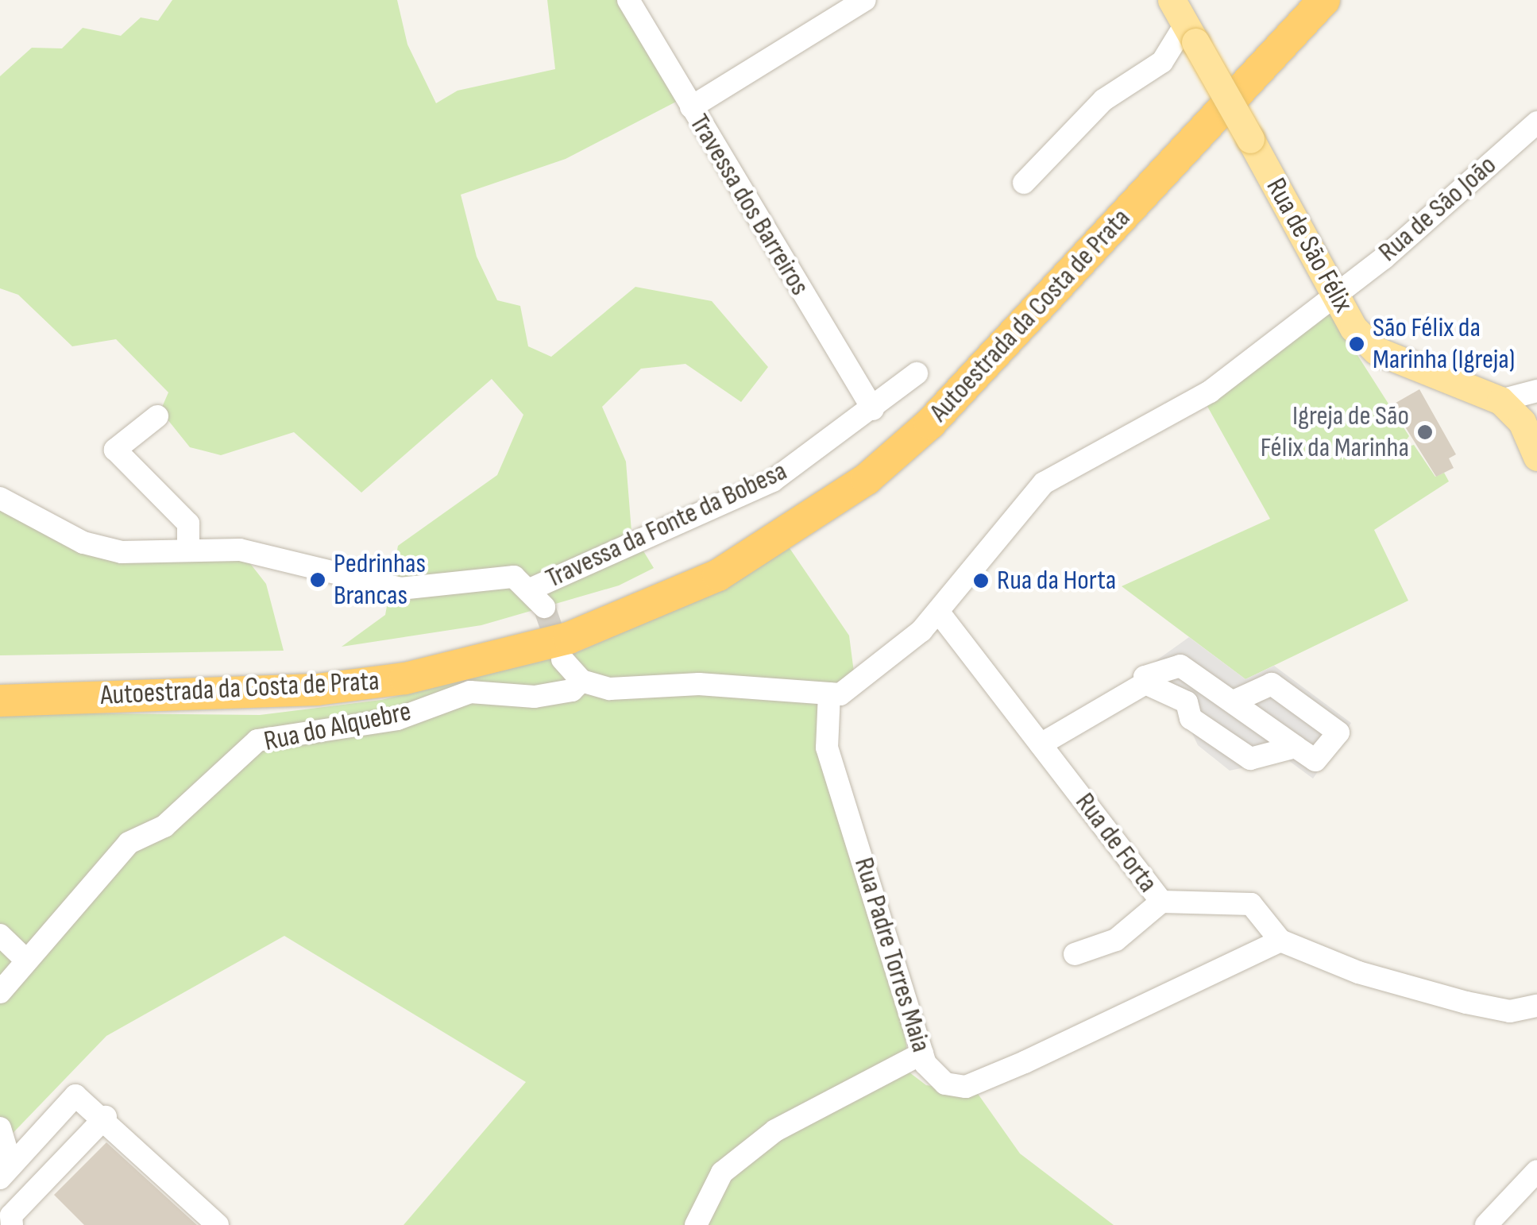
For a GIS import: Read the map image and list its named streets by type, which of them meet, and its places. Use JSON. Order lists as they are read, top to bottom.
{
  "streets": {
    "highway": ["Autoestrada da Costa de Prata"],
    "main road": ["Rua de São Félix"],
    "street": [
      "Travessa dos Barreiros",
      "Rua de São João",
      "Travessa da Fonte da Bobesa",
      "Rua do Alquebre",
      "Rua de Forta",
      "Rua Padre Torres Maia"
    ]
  },
  "crossings": [
    ["Travessa dos Barreiros", "Travessa da Fonte da Bobesa"],
    ["Rua de São João", "Rua de São Félix"],
    ["Rua de São João", "Rua de Forta"],
    ["Rua de São João", "Rua Padre Torres Maia"],
    ["Rua de Forta", "Rua Padre Torres Maia"]
  ],
  "places": [
    "São Félix da Marinha (Igreja)",
    "Igreja de São Félix da Marinha",
    "Pedrinhas Brancas",
    "Rua da Horta"
  ]
}
